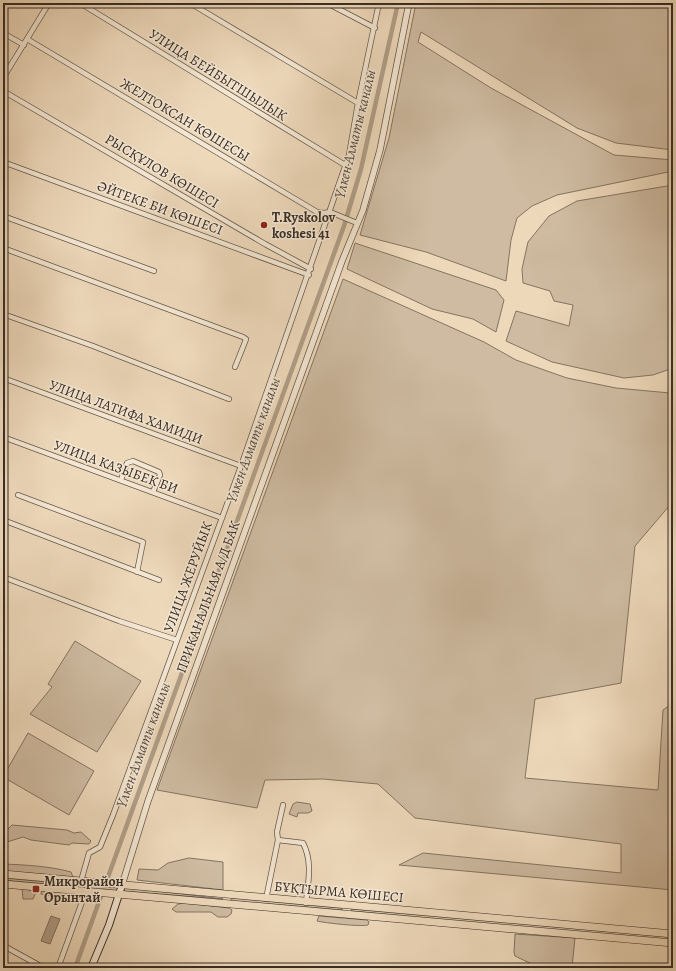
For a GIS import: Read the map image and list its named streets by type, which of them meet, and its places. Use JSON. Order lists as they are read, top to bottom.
{
  "streets": {
    "main road": ["ПРИКАНАЛЬНАЯ А/Д БАК", "БҰҚТЫРМА КӨШЕСІ"],
    "street": [
      "УЛИЦА БЕЙБЫТШЫЛЫК",
      "ЖЕЛТОКСАН КӨШЕСЫ",
      "РЫСҚҰЛОВ КӨШЕСІ",
      "ӘЙТЕКЕ БИ КӨШЕСІ",
      "УЛИЦА ЛАТИФА ХАМИДИ",
      "УЛИЦА КАЗЫБЕК БИ",
      "УЛИЦА ЖЕРУЙЫК"
    ]
  },
  "crossings": [
    ["ЖЕЛТОКСАН КӨШЕСЫ", "ПРИКАНАЛЬНАЯ А/Д БАК"],
    ["ӘЙТЕКЕ БИ КӨШЕСІ", "УЛИЦА ЖЕРУЙЫК"],
    ["УЛИЦА ЛАТИФА ХАМИДИ", "УЛИЦА ЖЕРУЙЫК"],
    ["УЛИЦА КАЗЫБЕК БИ", "УЛИЦА ЖЕРУЙЫК"],
    ["УЛИЦА ЖЕРУЙЫК", "БҰҚТЫРМА КӨШЕСІ"],
    ["ПРИКАНАЛЬНАЯ А/Д БАК", "БҰҚТЫРМА КӨШЕСІ"]
  ],
  "water": ["Үлкен Алматы каналы"],
  "places": {
    "other": ["T.Ryskolov koshesi 41"],
    "transit": ["Микрорайон Орынтай"]
  }
}
